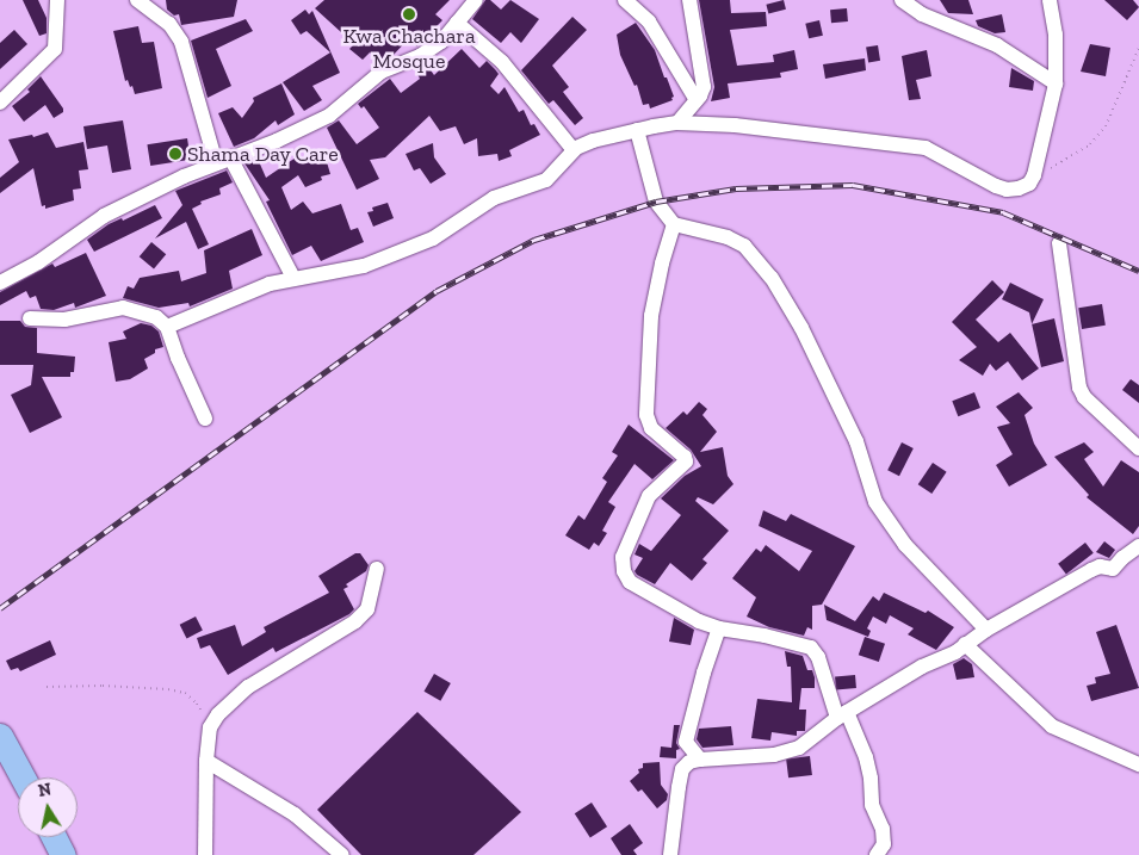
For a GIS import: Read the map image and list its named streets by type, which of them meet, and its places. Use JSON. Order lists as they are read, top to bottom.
{
  "places": ["Kwa Chachara Mosque", "Shama Day Care"],
  "north": "top"
}
